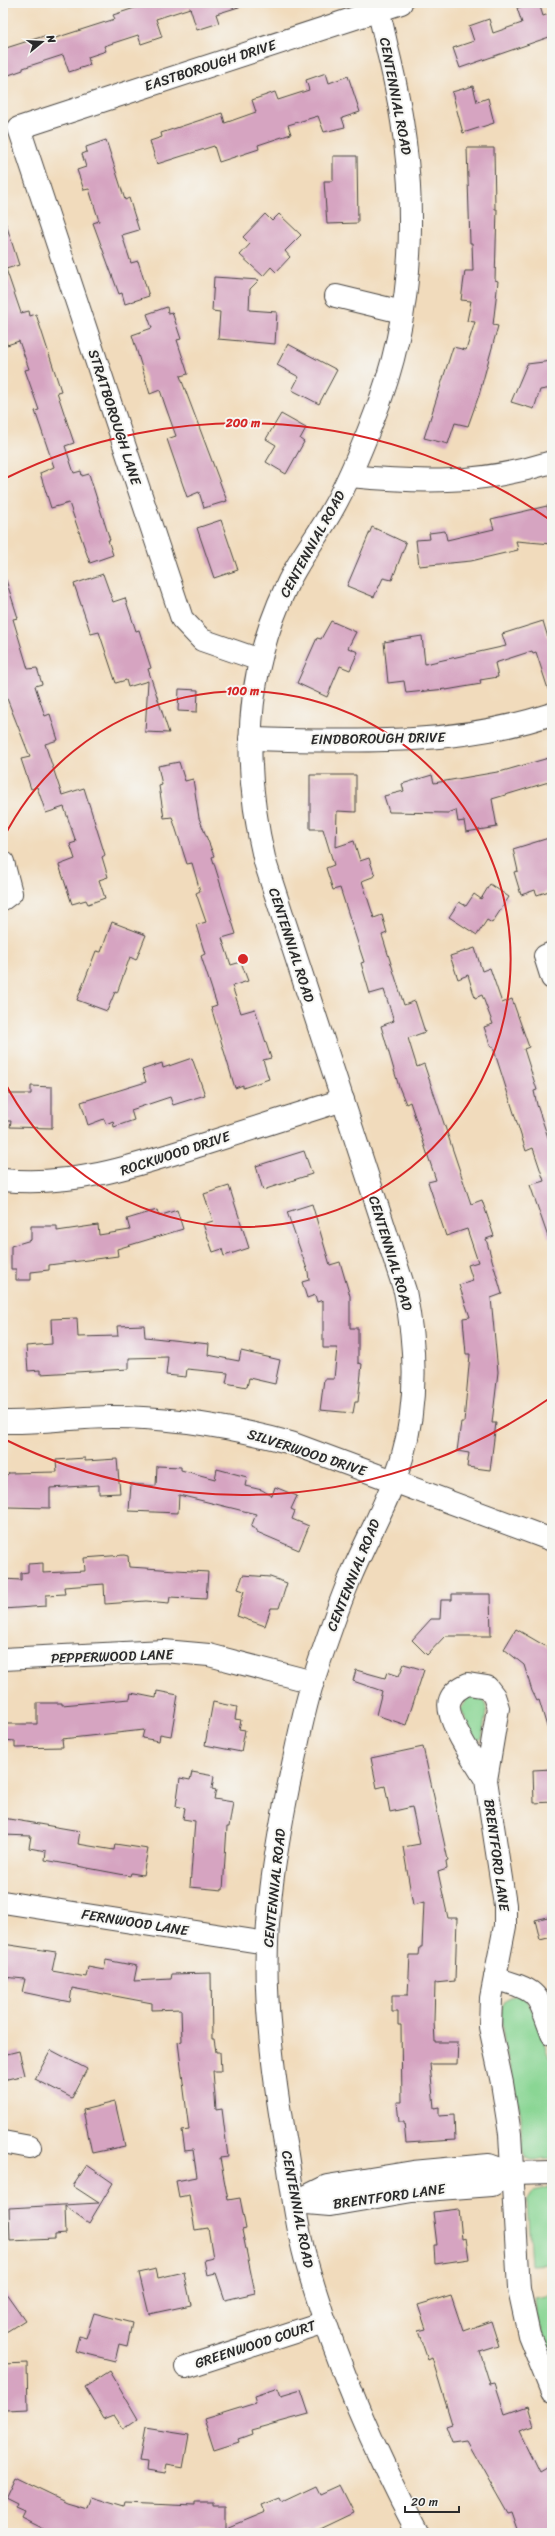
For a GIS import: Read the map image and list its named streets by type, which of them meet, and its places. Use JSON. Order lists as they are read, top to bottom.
{
  "streets": {
    "street": [
      "EASTBOROUGH DRIVE",
      "CENTENNIAL ROAD",
      "STRATBOROUGH LANE",
      "EINDBOROUGH DRIVE",
      "ROCKWOOD DRIVE",
      "SILVERWOOD DRIVE",
      "PEPPERWOOD LANE",
      "BRENTFORD LANE",
      "FERNWOOD LANE",
      "GREENWOOD COURT"
    ]
  },
  "crossings": [
    ["EASTBOROUGH DRIVE", "CENTENNIAL ROAD"],
    ["EASTBOROUGH DRIVE", "STRATBOROUGH LANE"],
    ["CENTENNIAL ROAD", "STRATBOROUGH LANE"],
    ["CENTENNIAL ROAD", "EINDBOROUGH DRIVE"],
    ["CENTENNIAL ROAD", "ROCKWOOD DRIVE"],
    ["CENTENNIAL ROAD", "SILVERWOOD DRIVE"],
    ["CENTENNIAL ROAD", "PEPPERWOOD LANE"],
    ["CENTENNIAL ROAD", "BRENTFORD LANE"],
    ["CENTENNIAL ROAD", "FERNWOOD LANE"],
    ["CENTENNIAL ROAD", "GREENWOOD COURT"]
  ],
  "scale_bar": "20 m",
  "north": "right",
  "rings": ["200 m", "100 m"]
}
